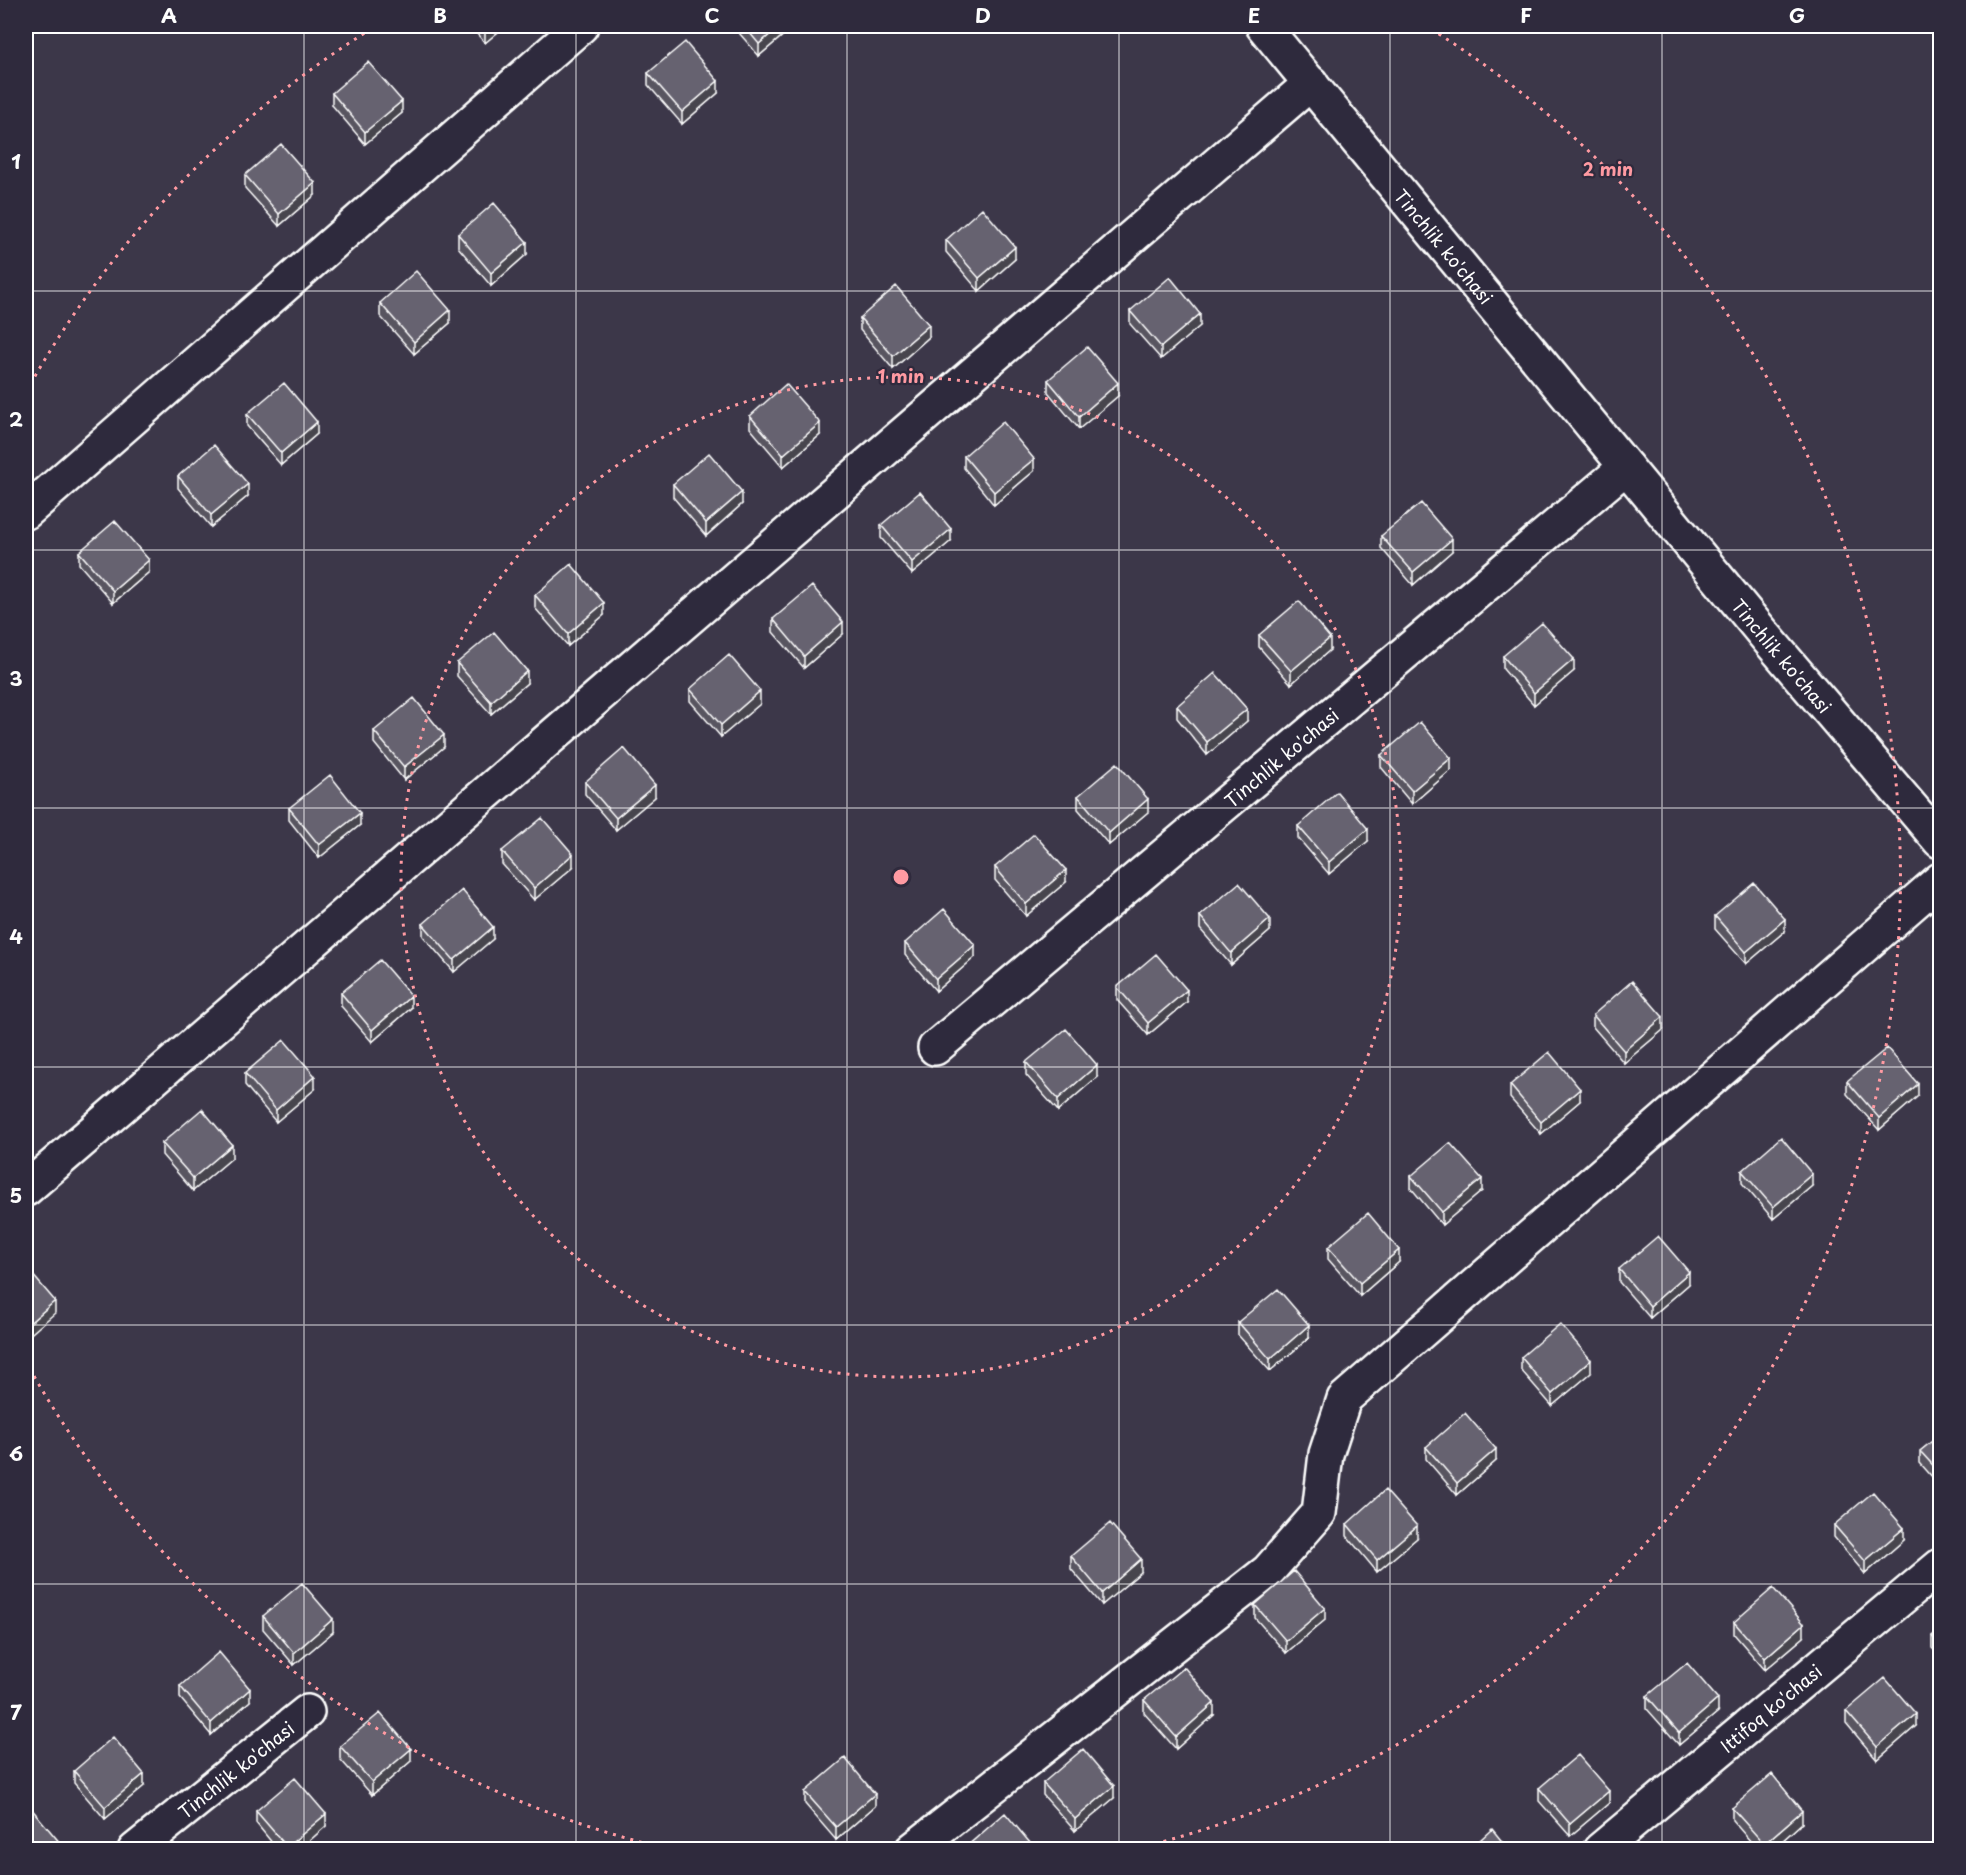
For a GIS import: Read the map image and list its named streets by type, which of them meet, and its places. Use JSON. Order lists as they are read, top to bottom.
{
  "streets": {
    "street": ["Tinchlik ko'chasi", "Ittifoq ko'chasi"]
  },
  "grid": {
    "columns": [
      "A",
      "B",
      "C",
      "D",
      "E",
      "F",
      "G"
    ],
    "rows": [
      "1",
      "2",
      "3",
      "4",
      "5",
      "6",
      "7"
    ]
  },
  "rings": ["2 min", "1 min"]
}
